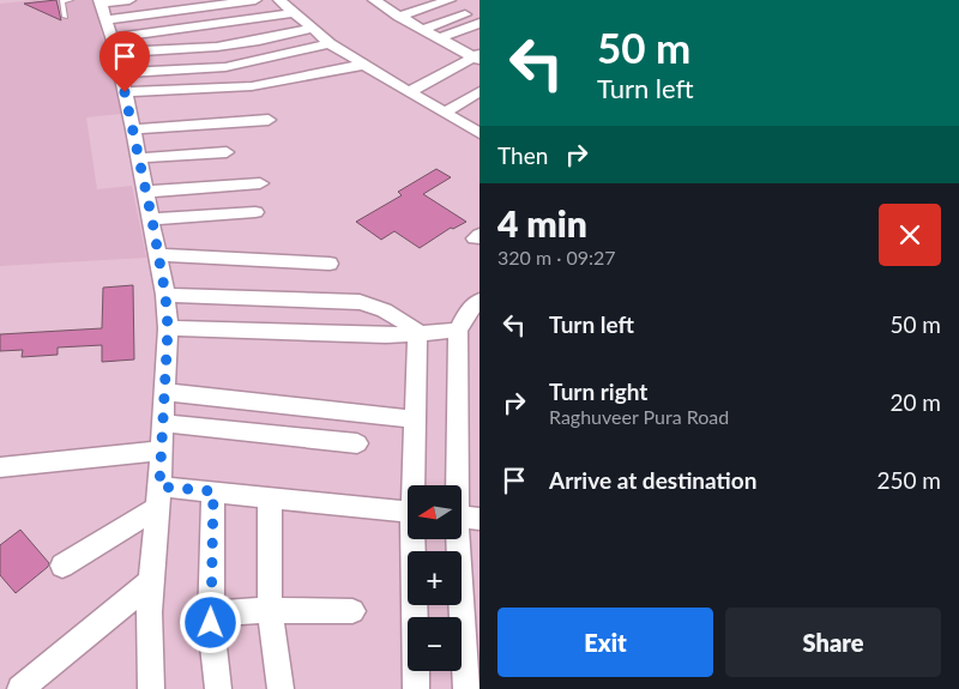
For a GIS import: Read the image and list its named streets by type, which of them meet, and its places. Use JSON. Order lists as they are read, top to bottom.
{
  "north": "left",
  "page": {
    "turn": ["50 m", "Turn left"],
    "then": "Then",
    "heading": ["4 min", "320 m · 09:27"],
    "list": [
      {
        "name": "Turn left",
        "value": "50 m"
      },
      {
        "name": "Turn right",
        "note": "Raghuveer Pura Road",
        "value": "20 m"
      },
      {
        "name": "Arrive at destination",
        "value": "250 m"
      }
    ],
    "map_buttons": ["+", "−"],
    "buttons": ["Exit", "Share"]
  }
}
